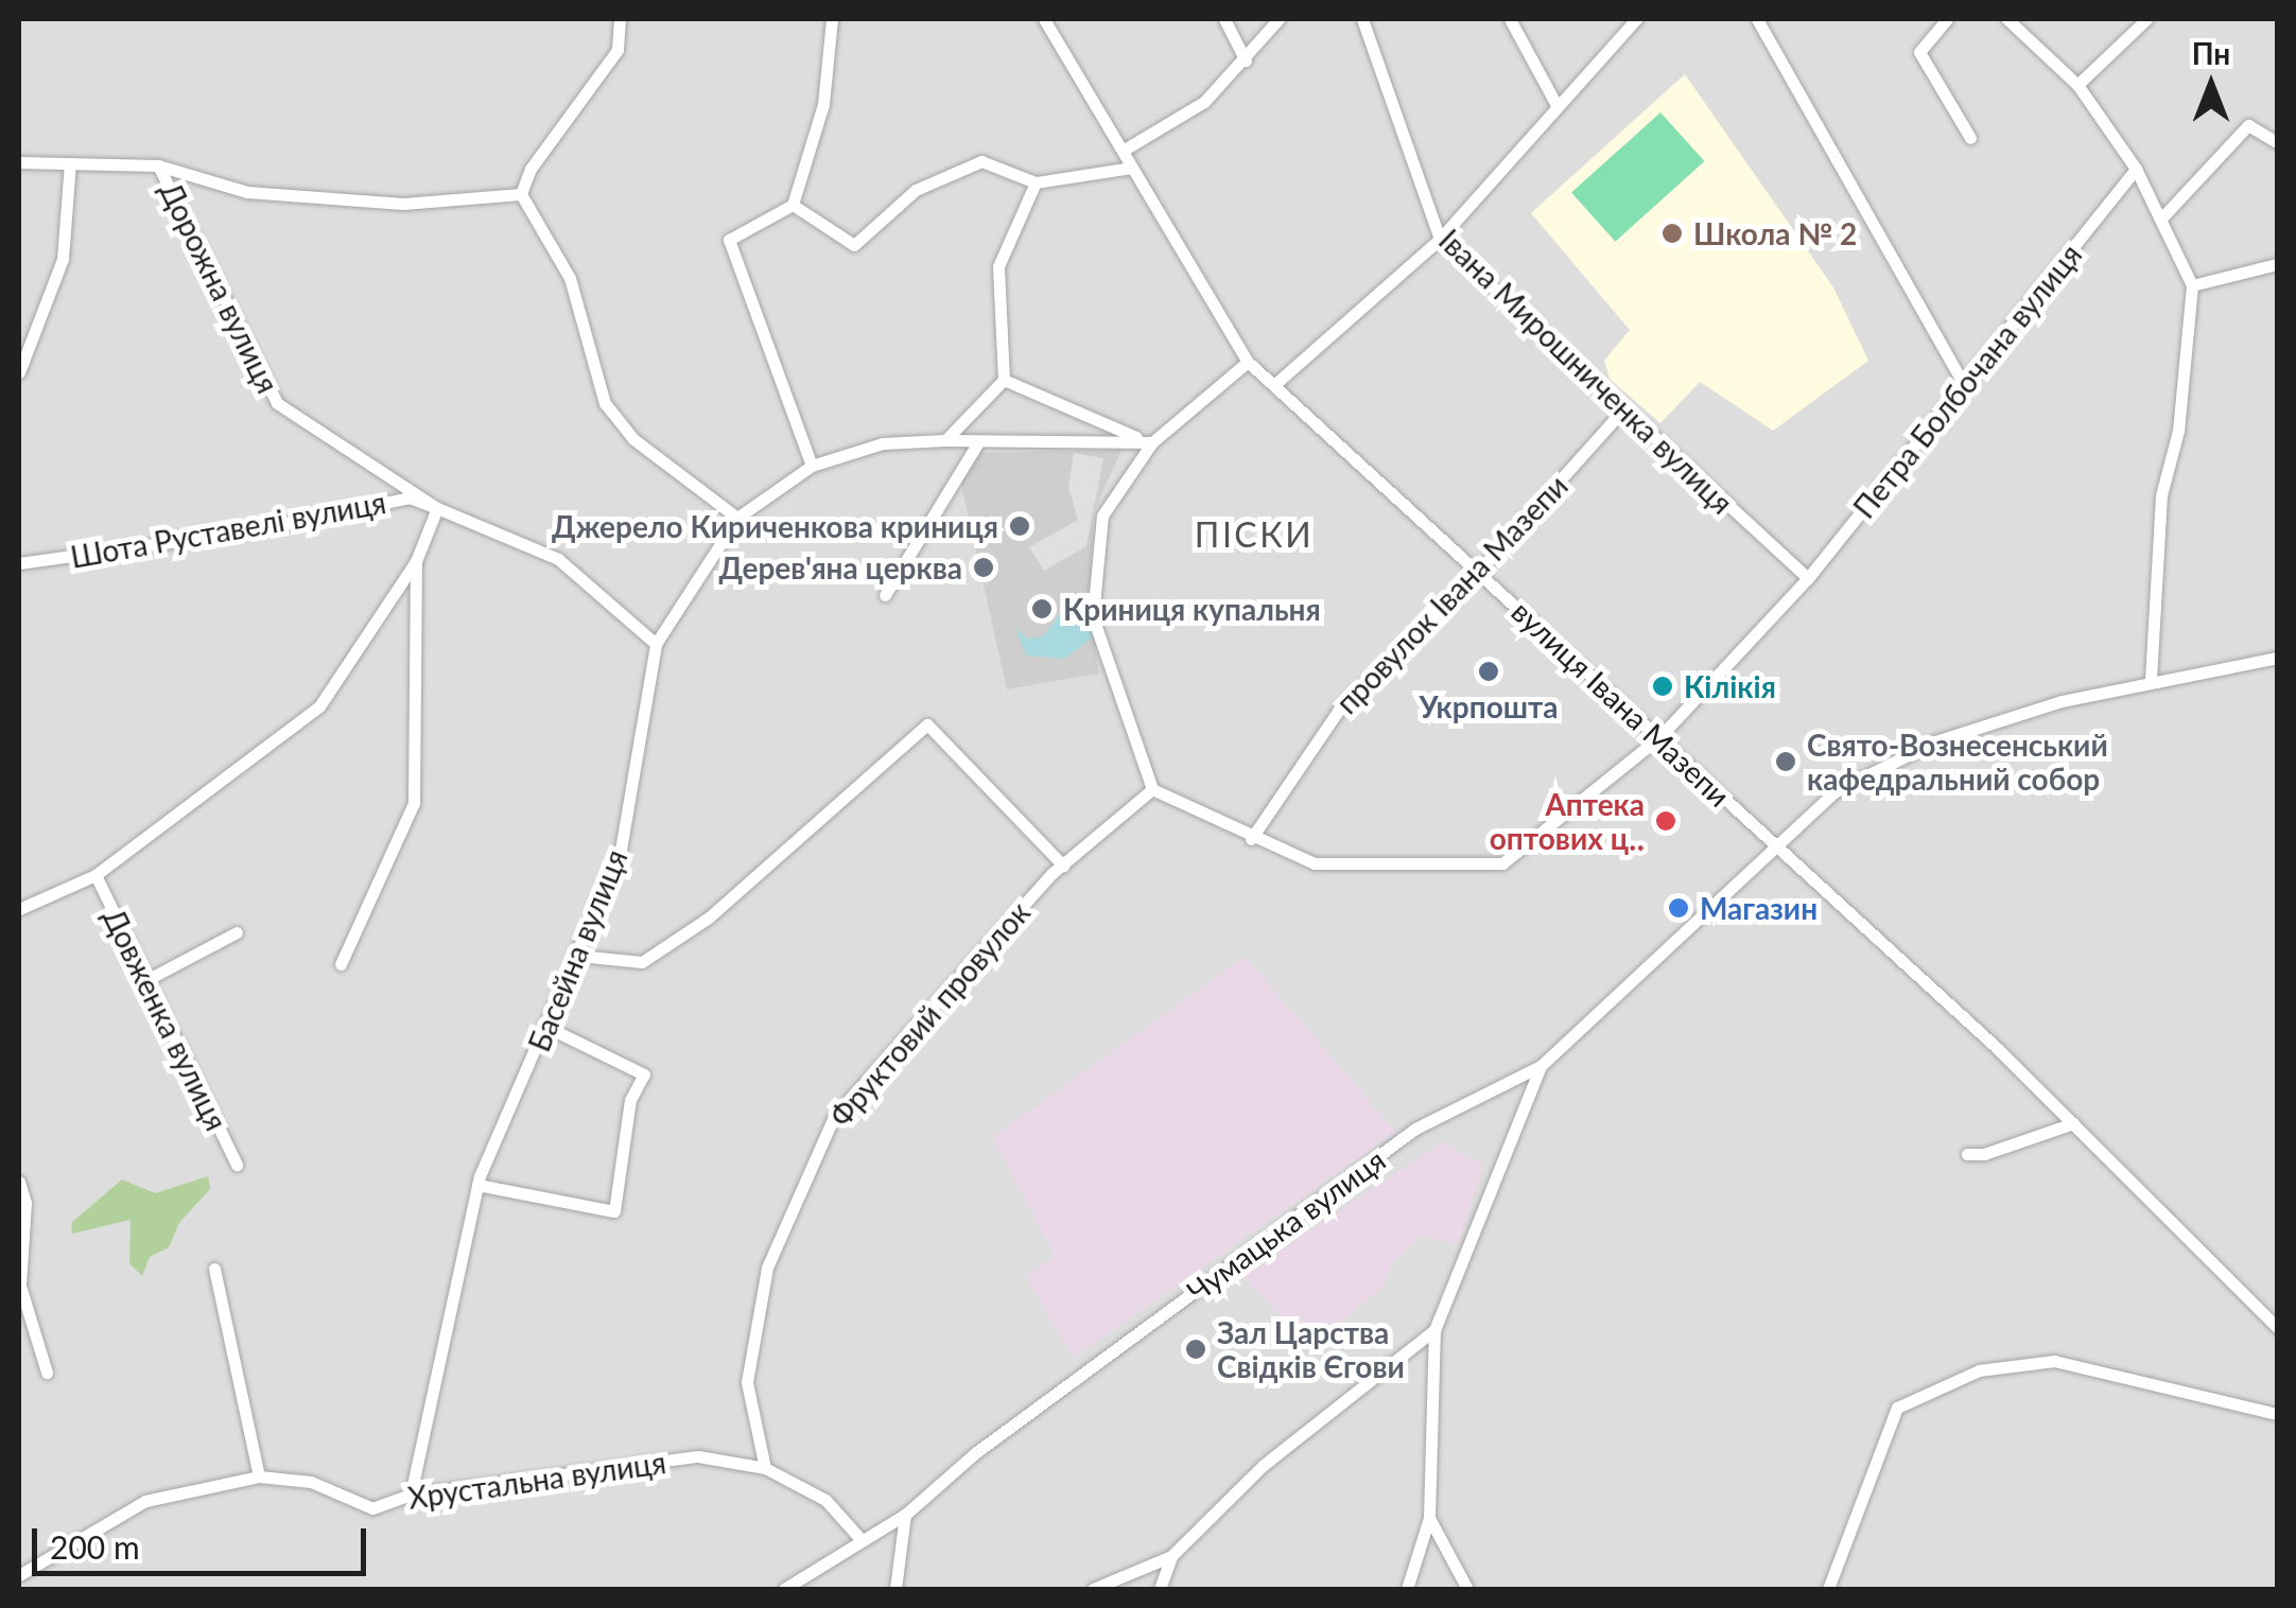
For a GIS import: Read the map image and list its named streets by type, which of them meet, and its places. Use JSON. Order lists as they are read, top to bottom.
{
  "streets": {
    "street": [
      "Дорожна вулиця",
      "Івана Мирошниченка вулиця",
      "Петра Болбочана вулиця",
      "Шота Руставелі вулиця",
      "провулок Івана Мазепи",
      "вулиця Івана Мазепи",
      "Басейна вулиця",
      "Фруктовий провулок",
      "Довженка вулиця",
      "Чумацька вулиця",
      "Хрустальна вулиця"
    ]
  },
  "crossings": [
    ["Дорожна вулиця", "Шота Руставелі вулиця"],
    ["Дорожна вулиця", "Басейна вулиця"],
    ["Івана Мирошниченка вулиця", "Петра Болбочана вулиця"],
    ["Івана Мирошниченка вулиця", "провулок Івана Мазепи"],
    ["Петра Болбочана вулиця", "провулок Івана Мазепи"],
    ["Петра Болбочана вулиця", "вулиця Івана Мазепи"],
    ["Петра Болбочана вулиця", "Фруктовий провулок"],
    ["провулок Івана Мазепи", "вулиця Івана Мазепи"],
    ["вулиця Івана Мазепи", "Чумацька вулиця"],
    ["Басейна вулиця", "Хрустальна вулиця"],
    ["Фруктовий провулок", "Хрустальна вулиця"],
    ["Чумацька вулиця", "Хрустальна вулиця"]
  ],
  "districts": ["ПІСКИ"],
  "places": [
    "Школа № 2",
    "Джерело Кириченкова криниця",
    "Дерев'яна церква",
    "Криниця купальня",
    "Укрпошта",
    "Кілікія",
    "Свято-Вознесенський кафедральний собор",
    "Аптека оптових ц‥",
    "Магазин",
    "Зал Царства Свідків Єгови"
  ],
  "scale_bar": "200 m",
  "north": "top"
}
